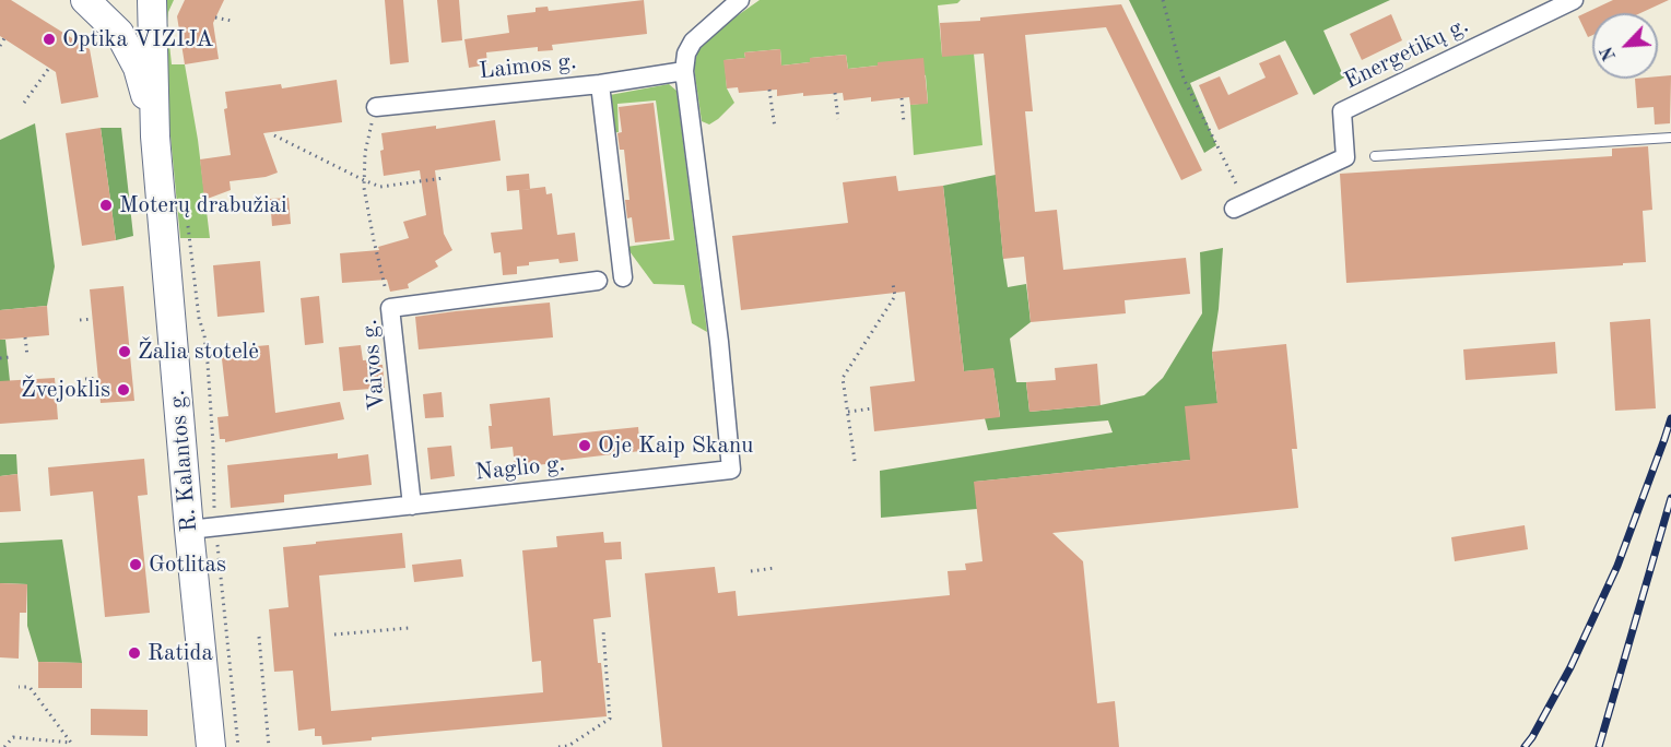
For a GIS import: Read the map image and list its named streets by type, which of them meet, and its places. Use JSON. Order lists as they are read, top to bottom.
{
  "streets": {
    "main road": ["R. Kalantos g."],
    "street": [
      "Energetikų g.",
      "Laimos g.",
      "Vaivos g.",
      "Naglio g."
    ]
  },
  "crossings": [
    ["Laimos g.", "Naglio g."],
    ["Vaivos g.", "Naglio g."],
    ["R. Kalantos g.", "Naglio g."]
  ],
  "places": [
    "Optika VIZIJA",
    "Moterų drabužiai",
    "Žalia stotelė",
    "Žvejoklis",
    "Oje Kaip Skanu",
    "Gotlitas",
    "Ratida"
  ],
  "north": "bottom left"
}
